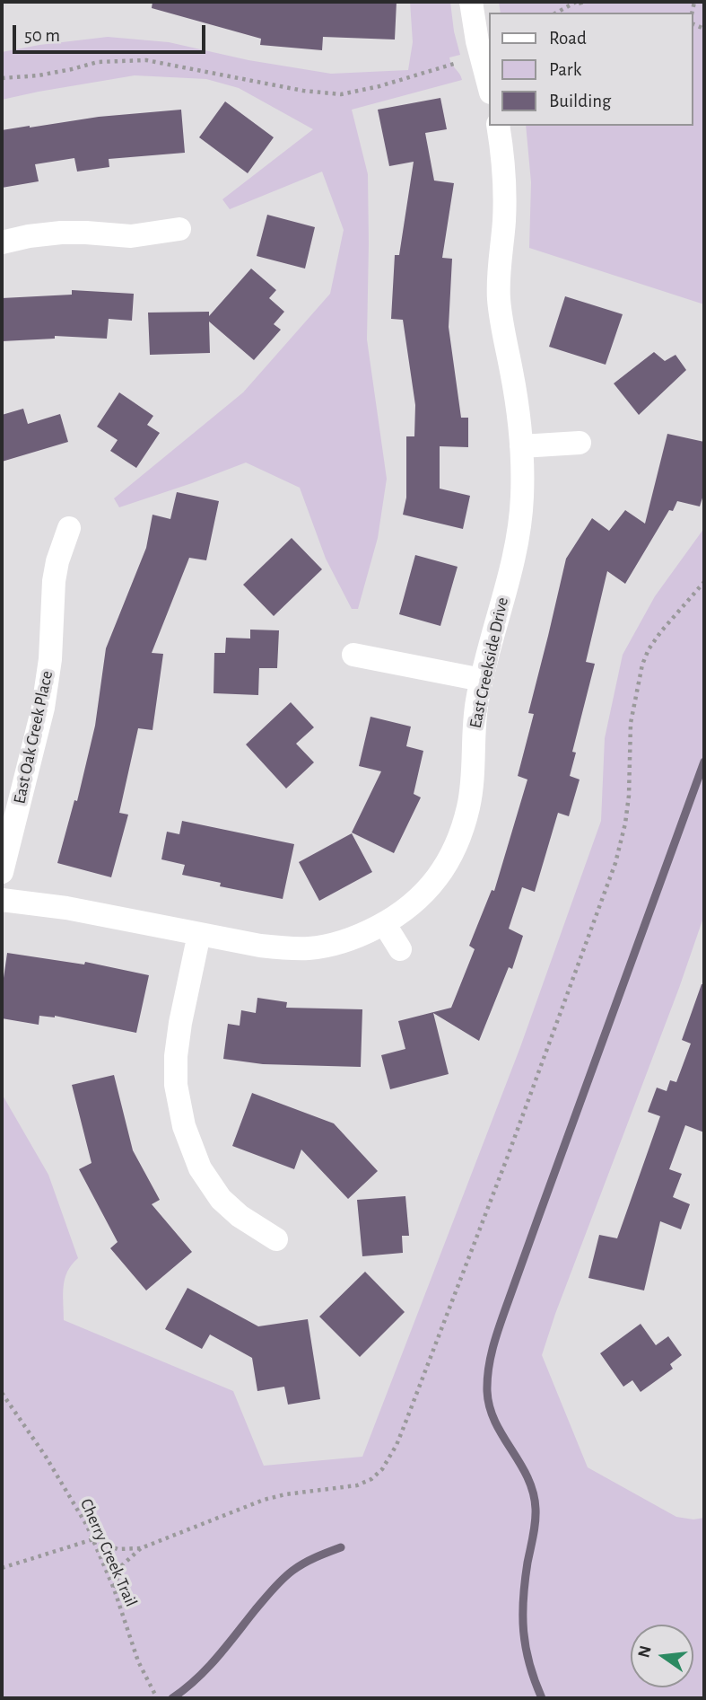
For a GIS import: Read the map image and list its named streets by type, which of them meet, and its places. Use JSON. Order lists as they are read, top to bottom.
{
  "streets": {
    "street": ["East Creekside Drive", "East Oak Creek Place"],
    "path": ["Cherry Creek Trail"]
  },
  "legend": ["Road", "Park", "Building"],
  "scale_bar": "50 m",
  "north": "left"
}
